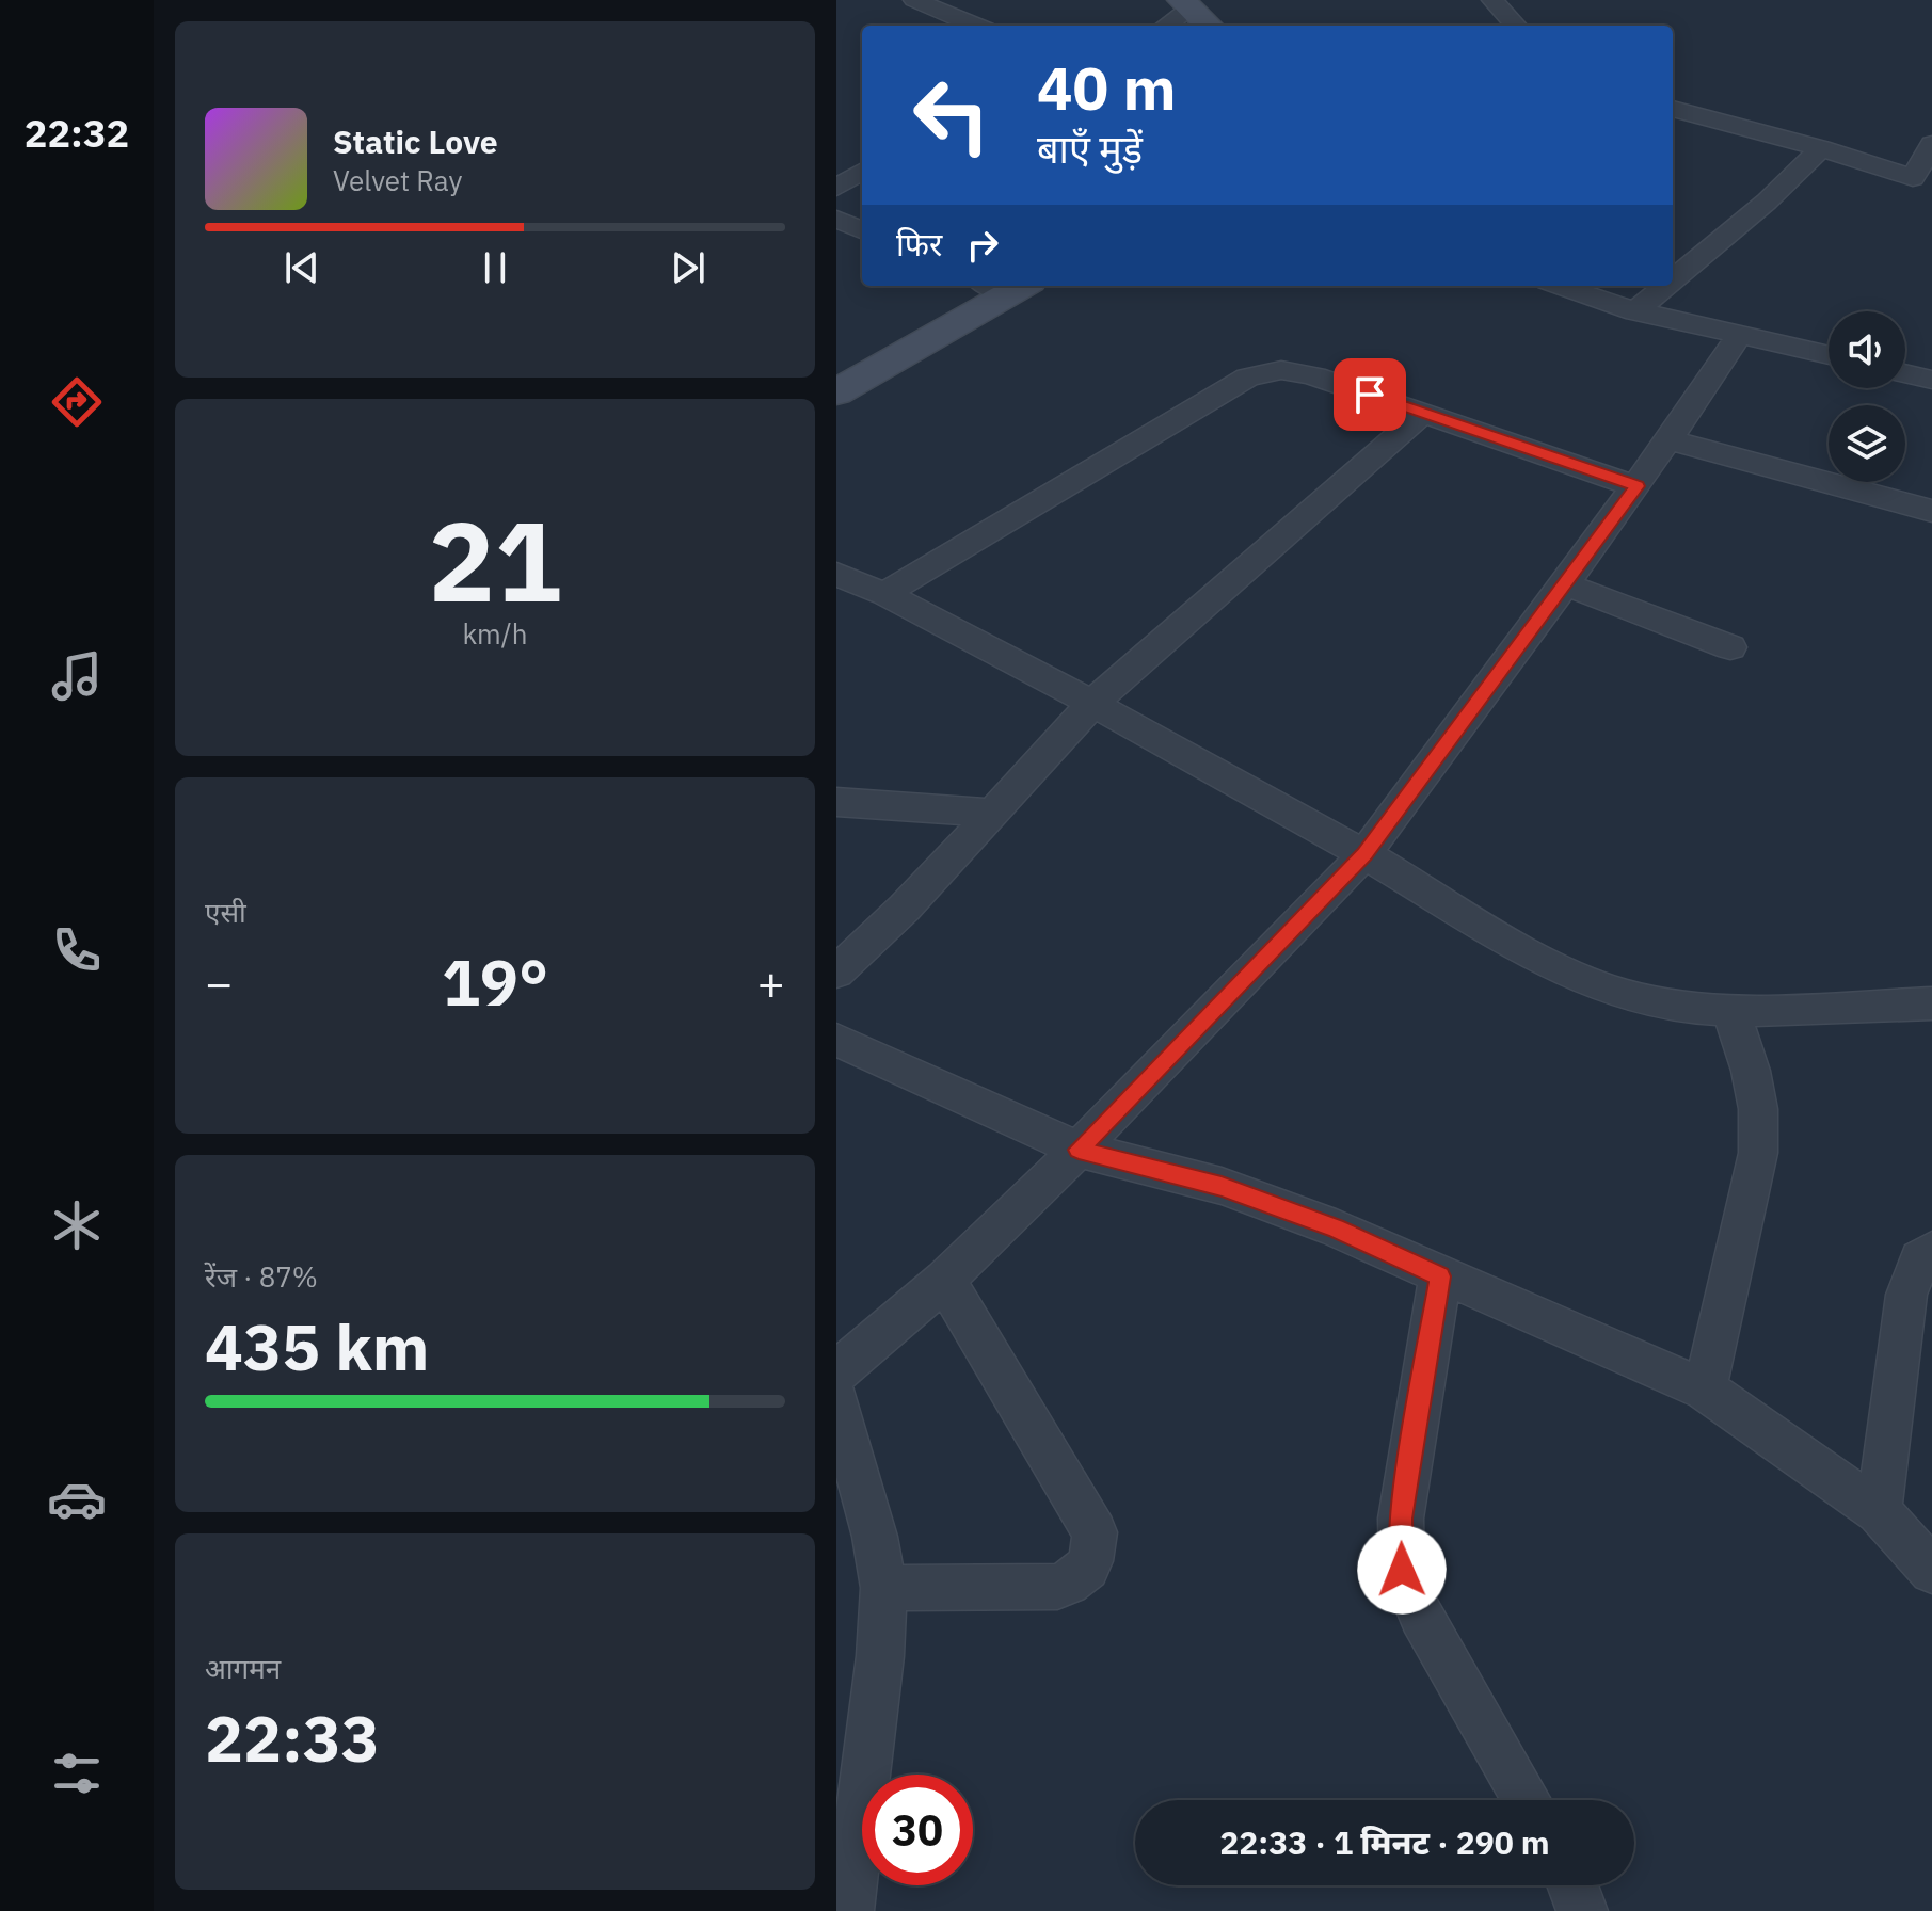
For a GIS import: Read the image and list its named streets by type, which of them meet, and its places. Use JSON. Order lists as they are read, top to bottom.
{
  "page": {
    "tabs": "22:32",
    "turn": ["40 m", "बाएँ मुड़ें"],
    "song": ["Static Love", "Velvet Ray"],
    "then": "फिर",
    "tile": [
      ["21", "km/h"],
      "एसी",
      ["रेंज · 87%", "435 km"],
      ["आगमन", "22:33"]
    ],
    "heat": ["−", "19°", "+"],
    "limit": "30",
    "trip": "22:33 · 1 मिनट · 290 m"
  }
}
